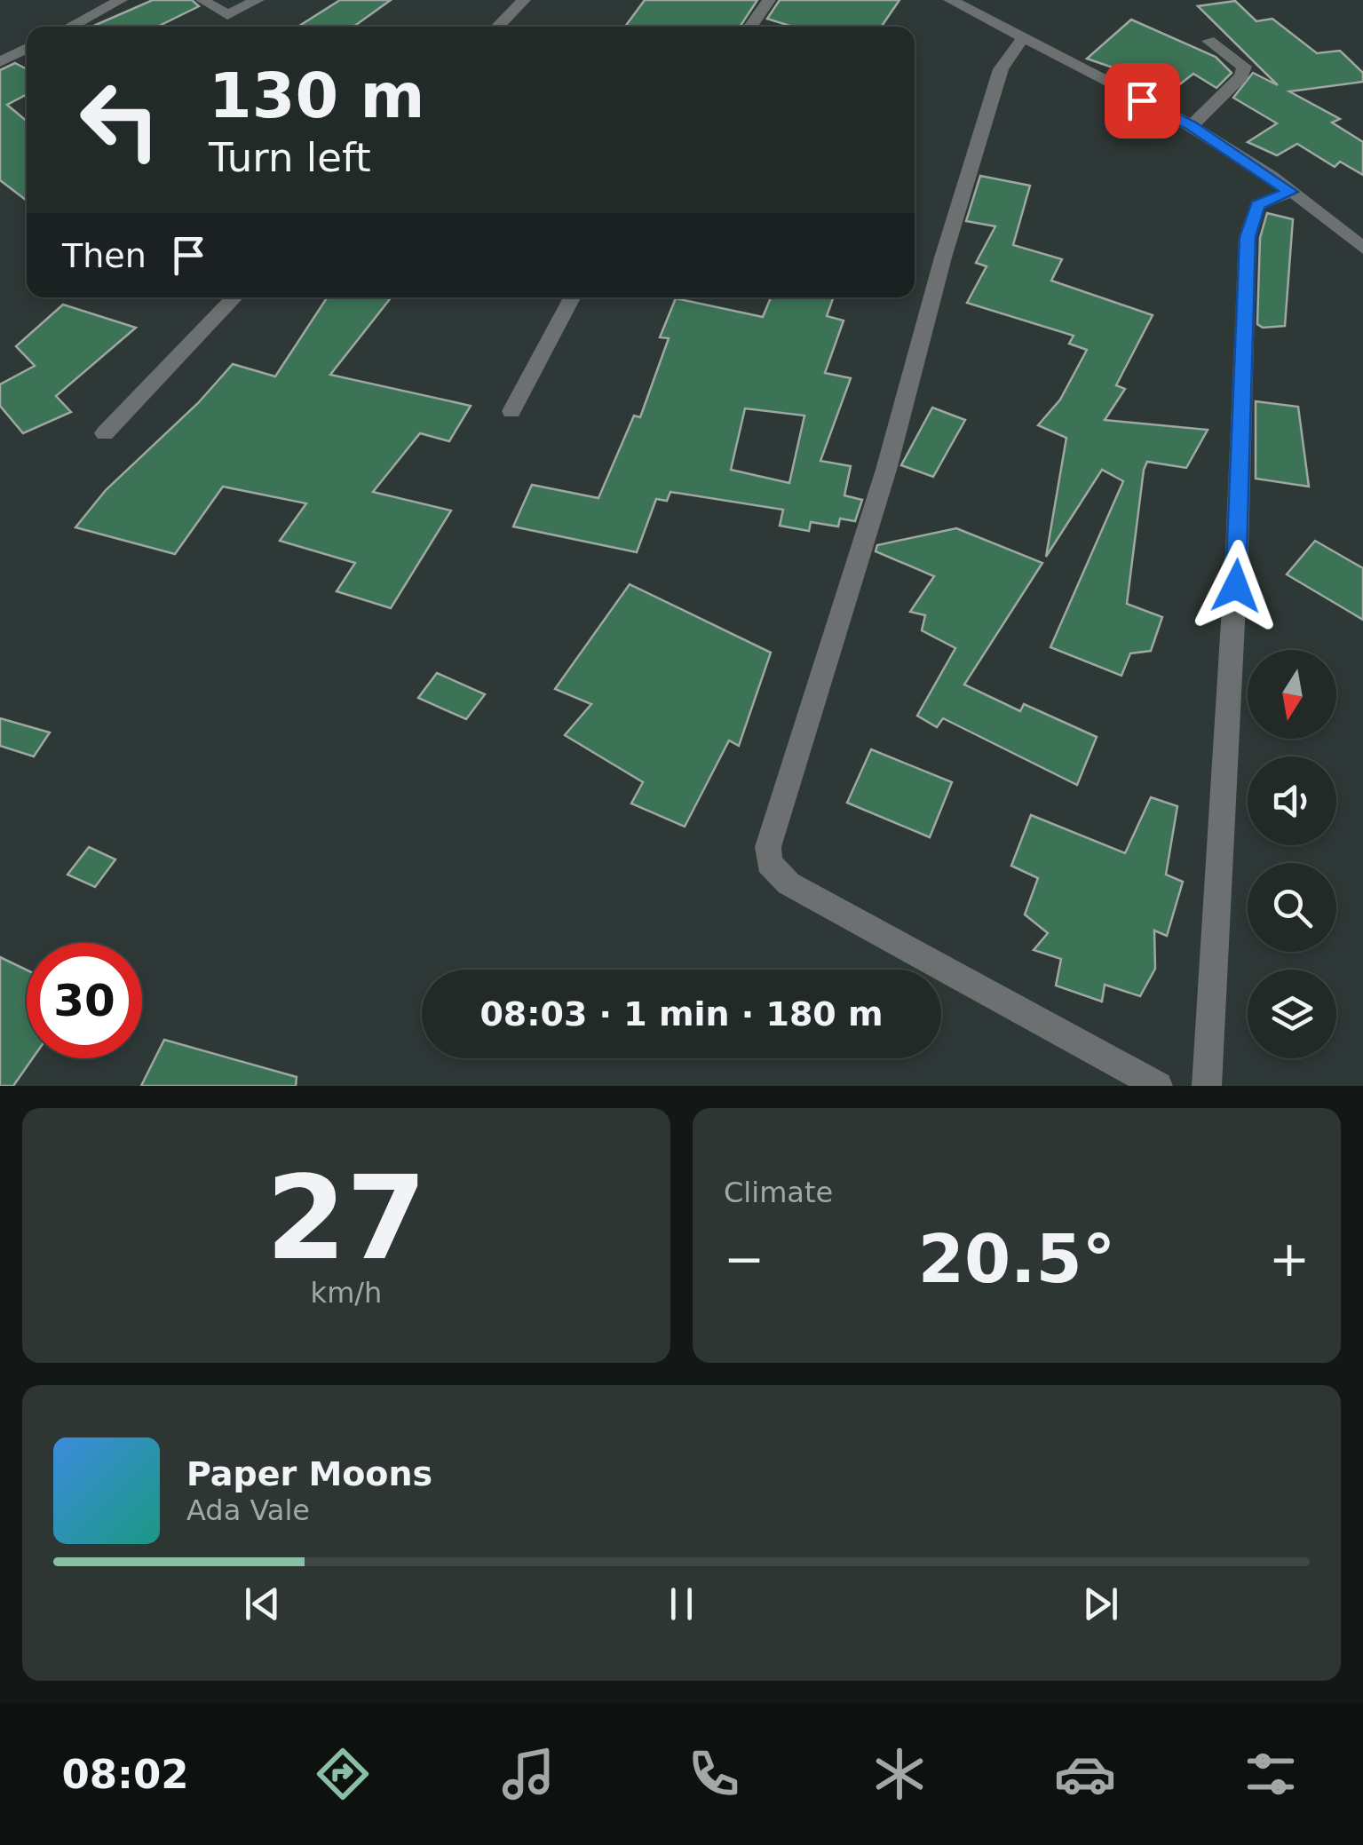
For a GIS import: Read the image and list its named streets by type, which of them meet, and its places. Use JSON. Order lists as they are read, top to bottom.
{
  "north": "bottom",
  "page": {
    "turn": ["130 m", "Turn left"],
    "then": "Then",
    "limit": "30",
    "trip": "08:03 · 1 min · 180 m",
    "tile": [
      ["27", "km/h"],
      "Climate"
    ],
    "heat": ["−", "20.5°", "+"],
    "song": ["Paper Moons", "Ada Vale"],
    "tabs": "08:02"
  }
}
